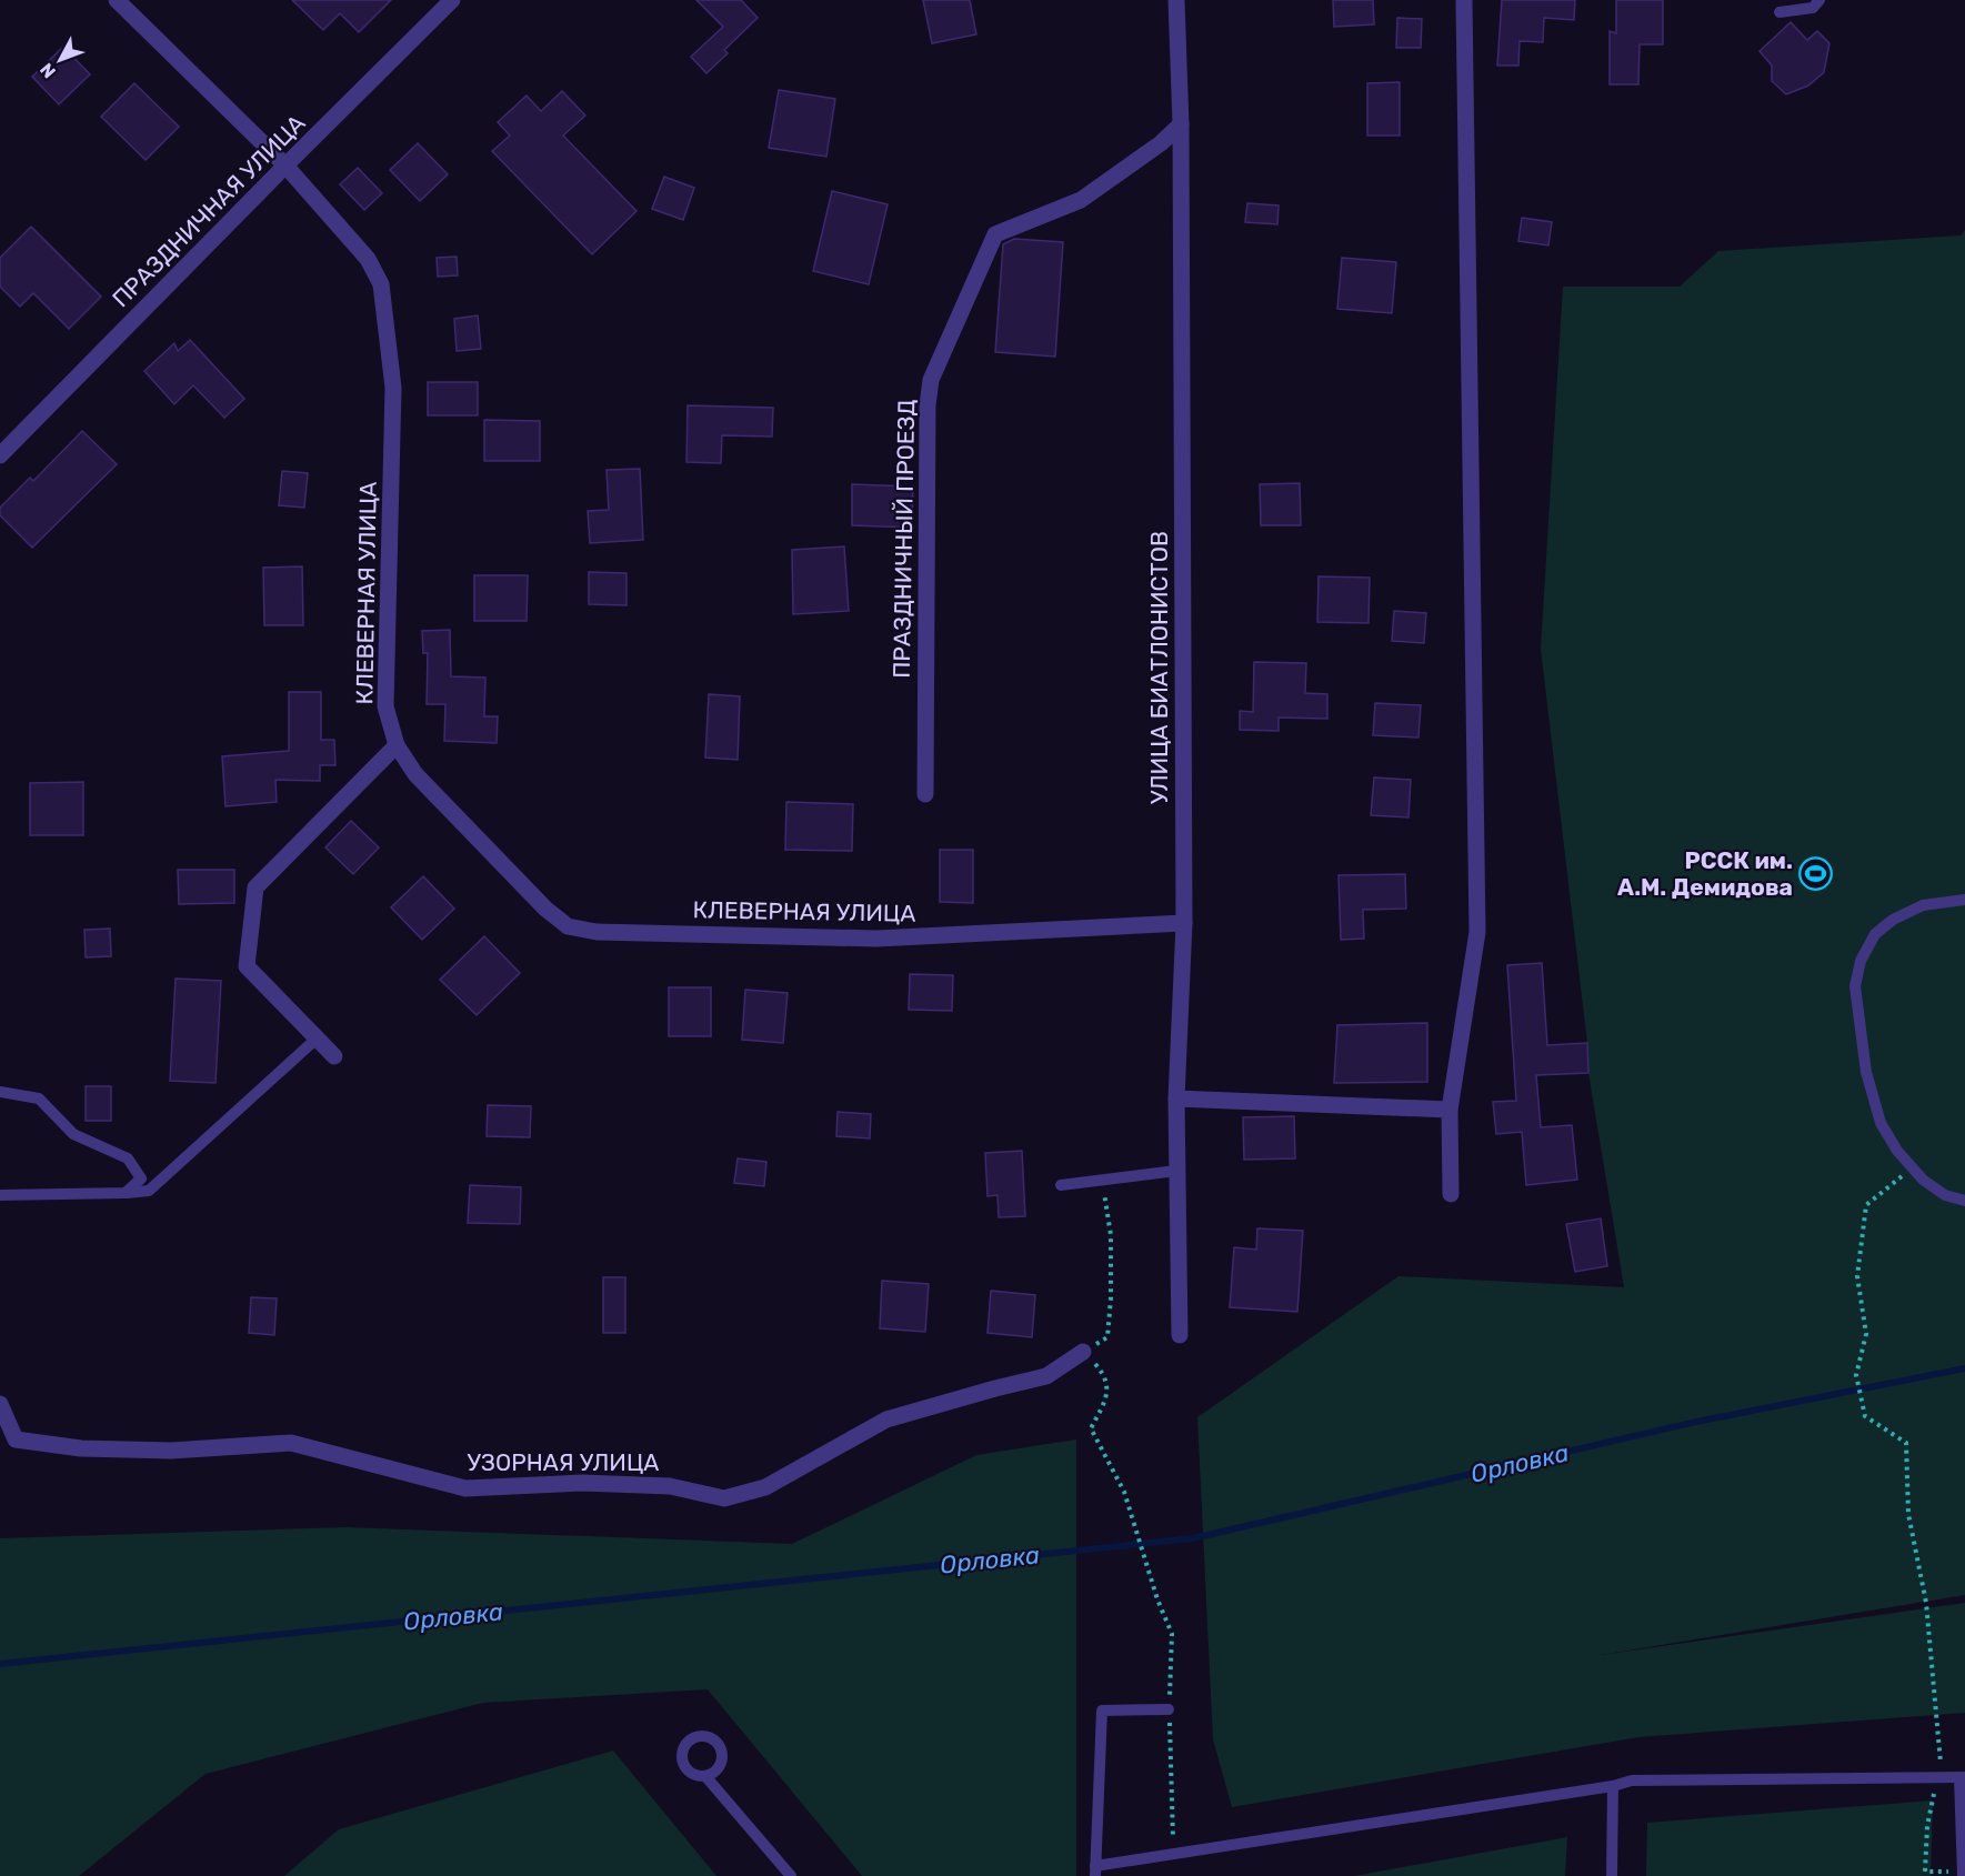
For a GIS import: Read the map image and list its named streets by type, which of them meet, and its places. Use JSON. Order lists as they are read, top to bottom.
{
  "streets": {
    "street": [
      "ПРАЗДНИЧНАЯ УЛИЦА",
      "ПРАЗДНИЧНЫЙ ПРОЕЗД",
      "КЛЕВЕРНАЯ УЛИЦА",
      "УЛИЦА БИАТЛОНИСТОВ",
      "УЗОРНАЯ УЛИЦА"
    ]
  },
  "crossings": [
    ["ПРАЗДНИЧНАЯ УЛИЦА", "КЛЕВЕРНАЯ УЛИЦА"],
    ["ПРАЗДНИЧНЫЙ ПРОЕЗД", "УЛИЦА БИАТЛОНИСТОВ"],
    ["КЛЕВЕРНАЯ УЛИЦА", "УЛИЦА БИАТЛОНИСТОВ"]
  ],
  "water": ["Орловка"],
  "places": {
    "sports": ["РССК им. А.М. Демидова"]
  },
  "north": "bottom left"
}
